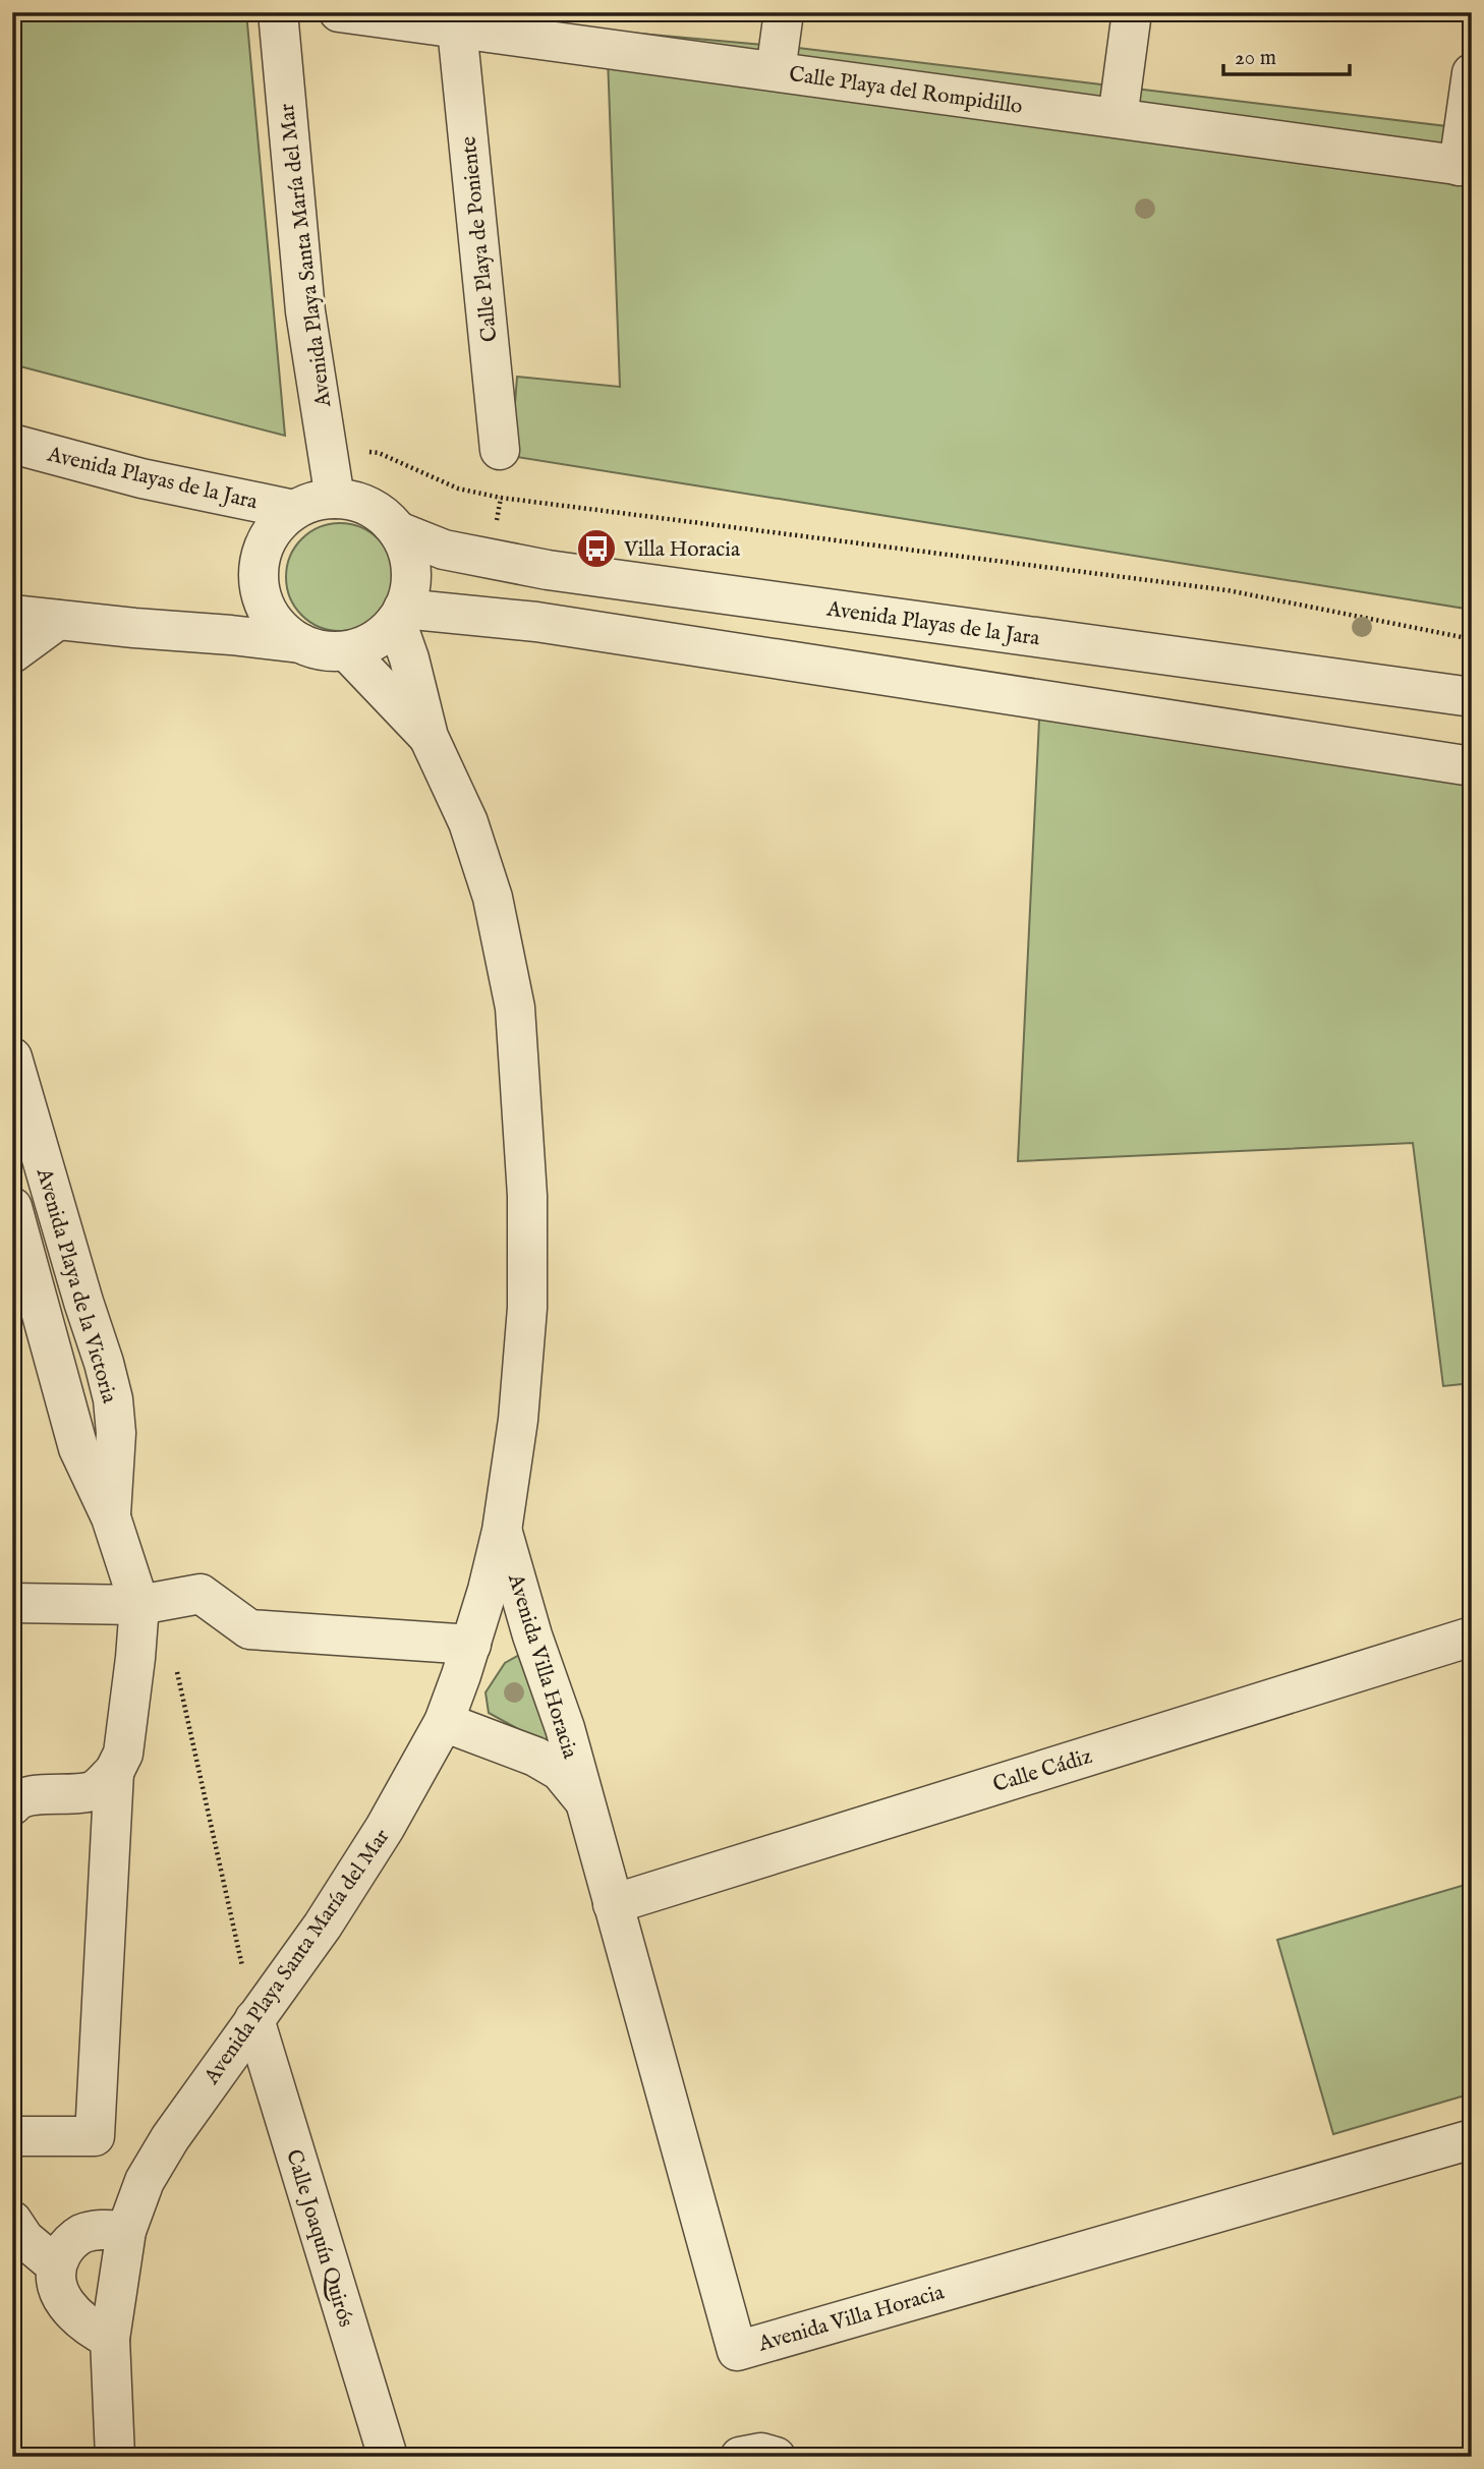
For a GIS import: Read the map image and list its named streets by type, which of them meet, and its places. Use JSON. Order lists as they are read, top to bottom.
{
  "streets": {
    "street": [
      "Calle Playa del Rompidillo",
      "Calle Playa de Poniente",
      "Avenida Playa Santa María del Mar",
      "Avenida Playas de la Jara",
      "Avenida Playa de la Victoria",
      "Avenida Villa Horacia",
      "Calle Cádiz",
      "Calle Joaquín Quirós"
    ]
  },
  "crossings": [
    ["Calle Playa del Rompidillo", "Calle Playa de Poniente"],
    ["Avenida Playa Santa María del Mar", "Avenida Playas de la Jara"],
    ["Avenida Playa Santa María del Mar", "Avenida Villa Horacia"],
    ["Avenida Playa Santa María del Mar", "Calle Joaquín Quirós"],
    ["Avenida Villa Horacia", "Calle Cádiz"]
  ],
  "places": {
    "bus stop": ["Villa Horacia"]
  },
  "scale_bar": "20 m"
}
